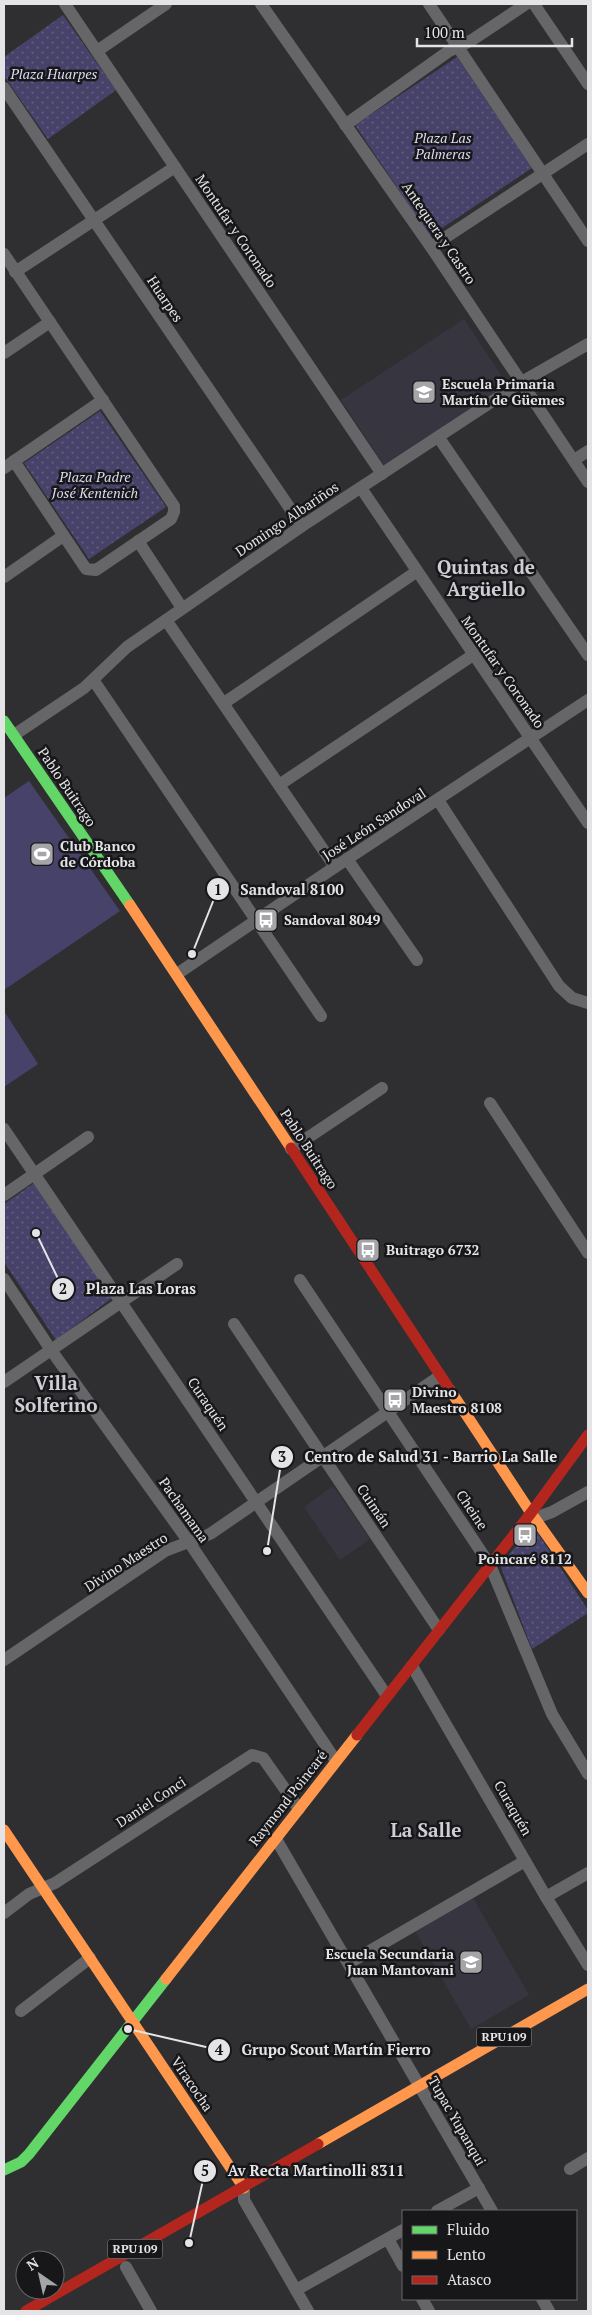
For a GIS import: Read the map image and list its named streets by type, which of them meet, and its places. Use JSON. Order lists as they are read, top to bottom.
{
  "streets": {
    "main road": [
      "Pablo Buitrago",
      "Raymond Poincaré",
      "RPU109",
      "Viracocha"
    ],
    "street": [
      "Montufar y Coronado",
      "Antequera y Castro",
      "Huarpes",
      "Domingo Albariños",
      "José León Sandoval",
      "Curaquén",
      "Cuimán",
      "Pachamama",
      "Cheine",
      "Divino Maestro",
      "Daniel Conci",
      "Tupac Yupanqui"
    ]
  },
  "crossings": [
    ["Montufar y Coronado", "Domingo Albariños"],
    ["Montufar y Coronado", "José León Sandoval"],
    ["Antequera y Castro", "Domingo Albariños"],
    ["Huarpes", "Domingo Albariños"],
    ["Domingo Albariños", "Pablo Buitrago"],
    ["Pablo Buitrago", "José León Sandoval"],
    ["Pablo Buitrago", "Divino Maestro"],
    ["Pablo Buitrago", "Raymond Poincaré"],
    ["Curaquén", "Divino Maestro"],
    ["Curaquén", "Raymond Poincaré"],
    ["Cuimán", "Divino Maestro"],
    ["Cuimán", "Raymond Poincaré"],
    ["Pachamama", "Divino Maestro"],
    ["Pachamama", "Raymond Poincaré"],
    ["Cheine", "Divino Maestro"],
    ["Cheine", "Raymond Poincaré"],
    ["Raymond Poincaré", "Daniel Conci"],
    ["Raymond Poincaré", "Viracocha"],
    ["Raymond Poincaré", "Tupac Yupanqui"],
    ["Daniel Conci", "Viracocha"],
    ["RPU109", "Viracocha"],
    ["RPU109", "Tupac Yupanqui"]
  ],
  "districts": ["Quintas de Argüello", "Villa Solferino", "La Salle"],
  "parks": ["Plaza Huarpes", "Plaza Las Palmeras", "Plaza Padre José Kentenich"],
  "places": {
    "school or university": ["Escuela Primaria Martín de Güemes", "Escuela Secundaria Juan Mantovani"],
    "sports": ["Club Banco de Córdoba"],
    "bus stop": [
      "Sandoval 8049",
      "Buitrago 6732",
      "Divino Maestro 8108",
      "Poincaré 8112"
    ],
    "other": [
      "Sandoval 8100",
      "Plaza Las Loras",
      "Centro de Salud 31 - Barrio La Salle",
      "Grupo Scout Martín Fierro",
      "Av Recta Martinolli 8311"
    ]
  },
  "legend": ["Fluido", "Lento", "Atasco"],
  "scale_bar": "100 m",
  "north": "top left"
}
